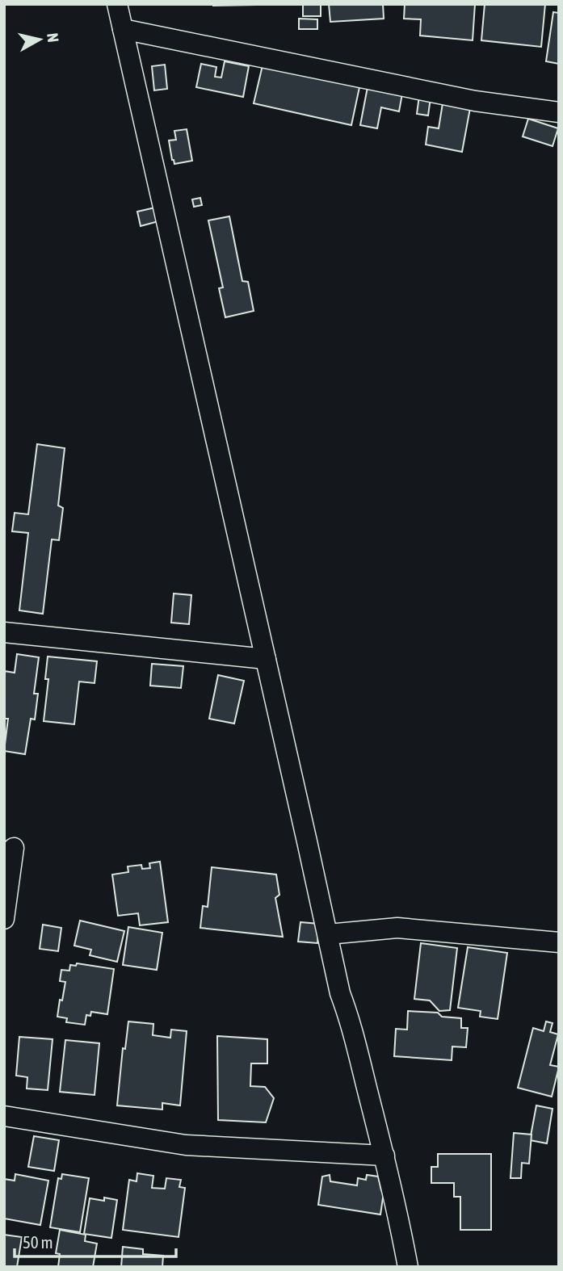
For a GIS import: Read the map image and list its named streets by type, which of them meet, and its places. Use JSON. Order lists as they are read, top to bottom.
{
  "scale_bar": "50 m",
  "north": "right"
}
